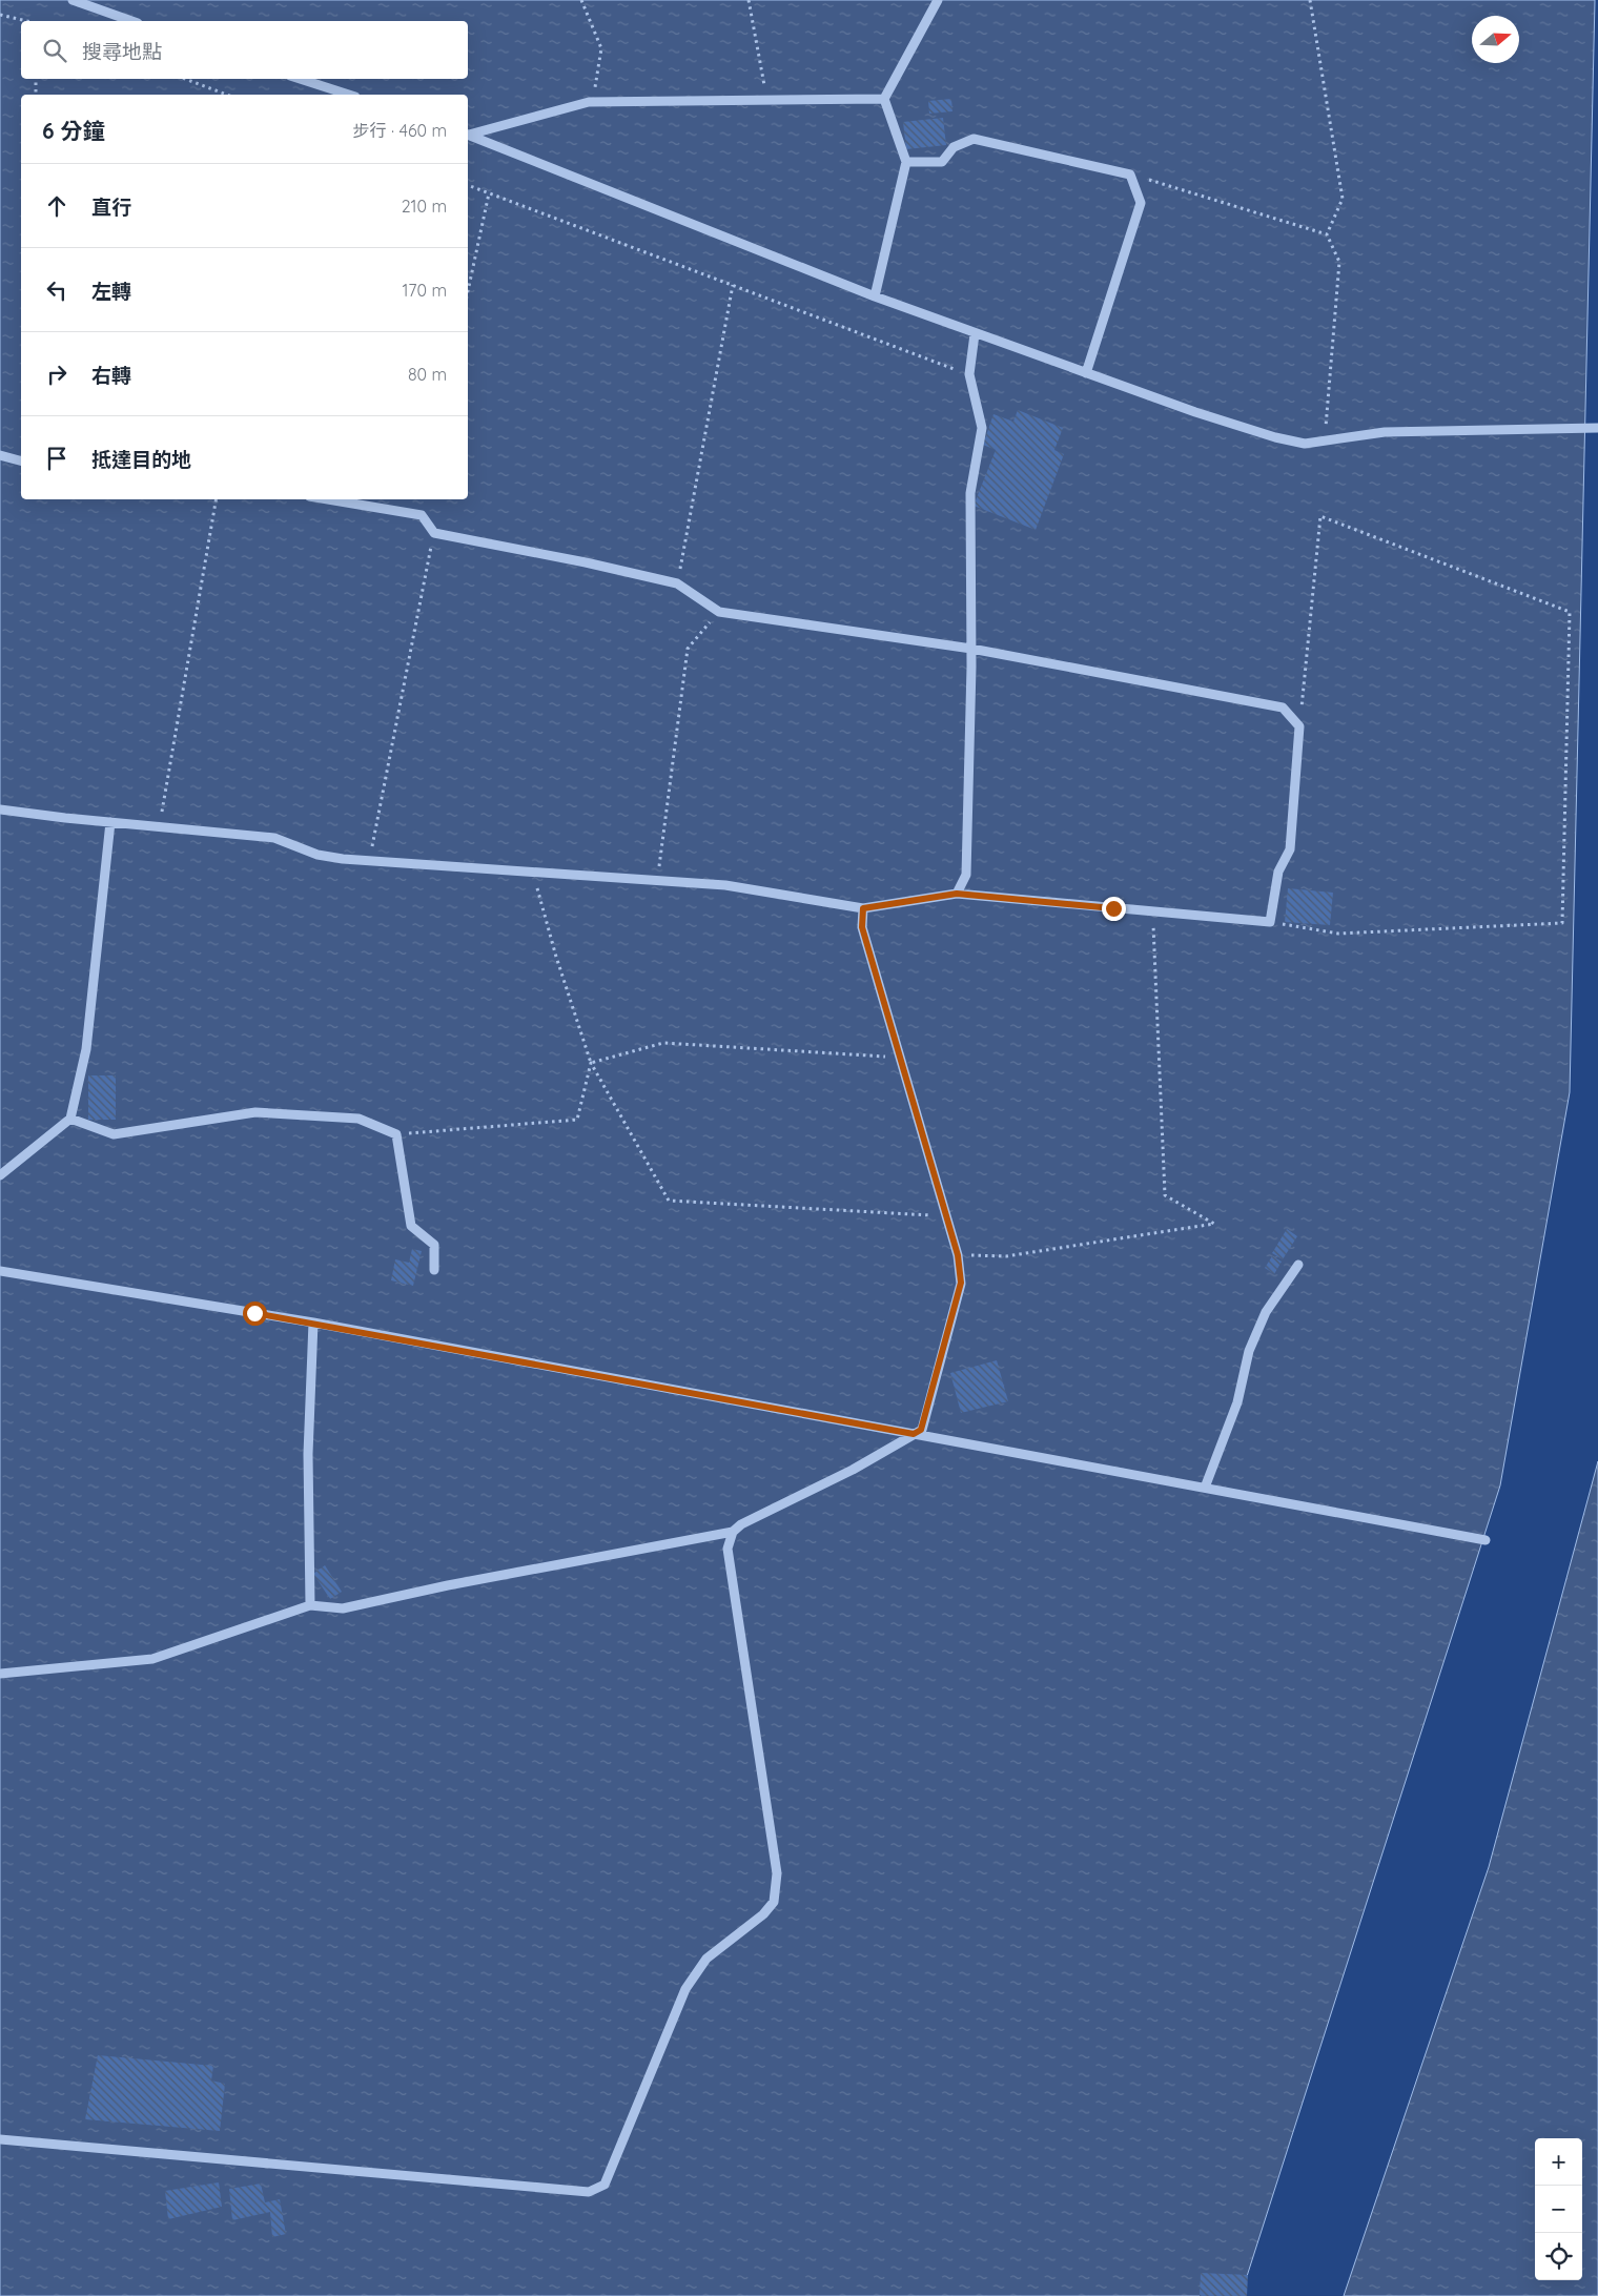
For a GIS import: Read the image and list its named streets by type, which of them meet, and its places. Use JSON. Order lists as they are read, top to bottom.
{
  "north": "right",
  "page": {
    "search": "搜尋地點",
    "heading": ["6 分鐘", "步行 · 460 m"],
    "list": [
      ["直行", "210 m"],
      ["左轉", "170 m"],
      ["右轉", "80 m"],
      "抵達目的地"
    ],
    "map_buttons": ["+", "−"]
  }
}
